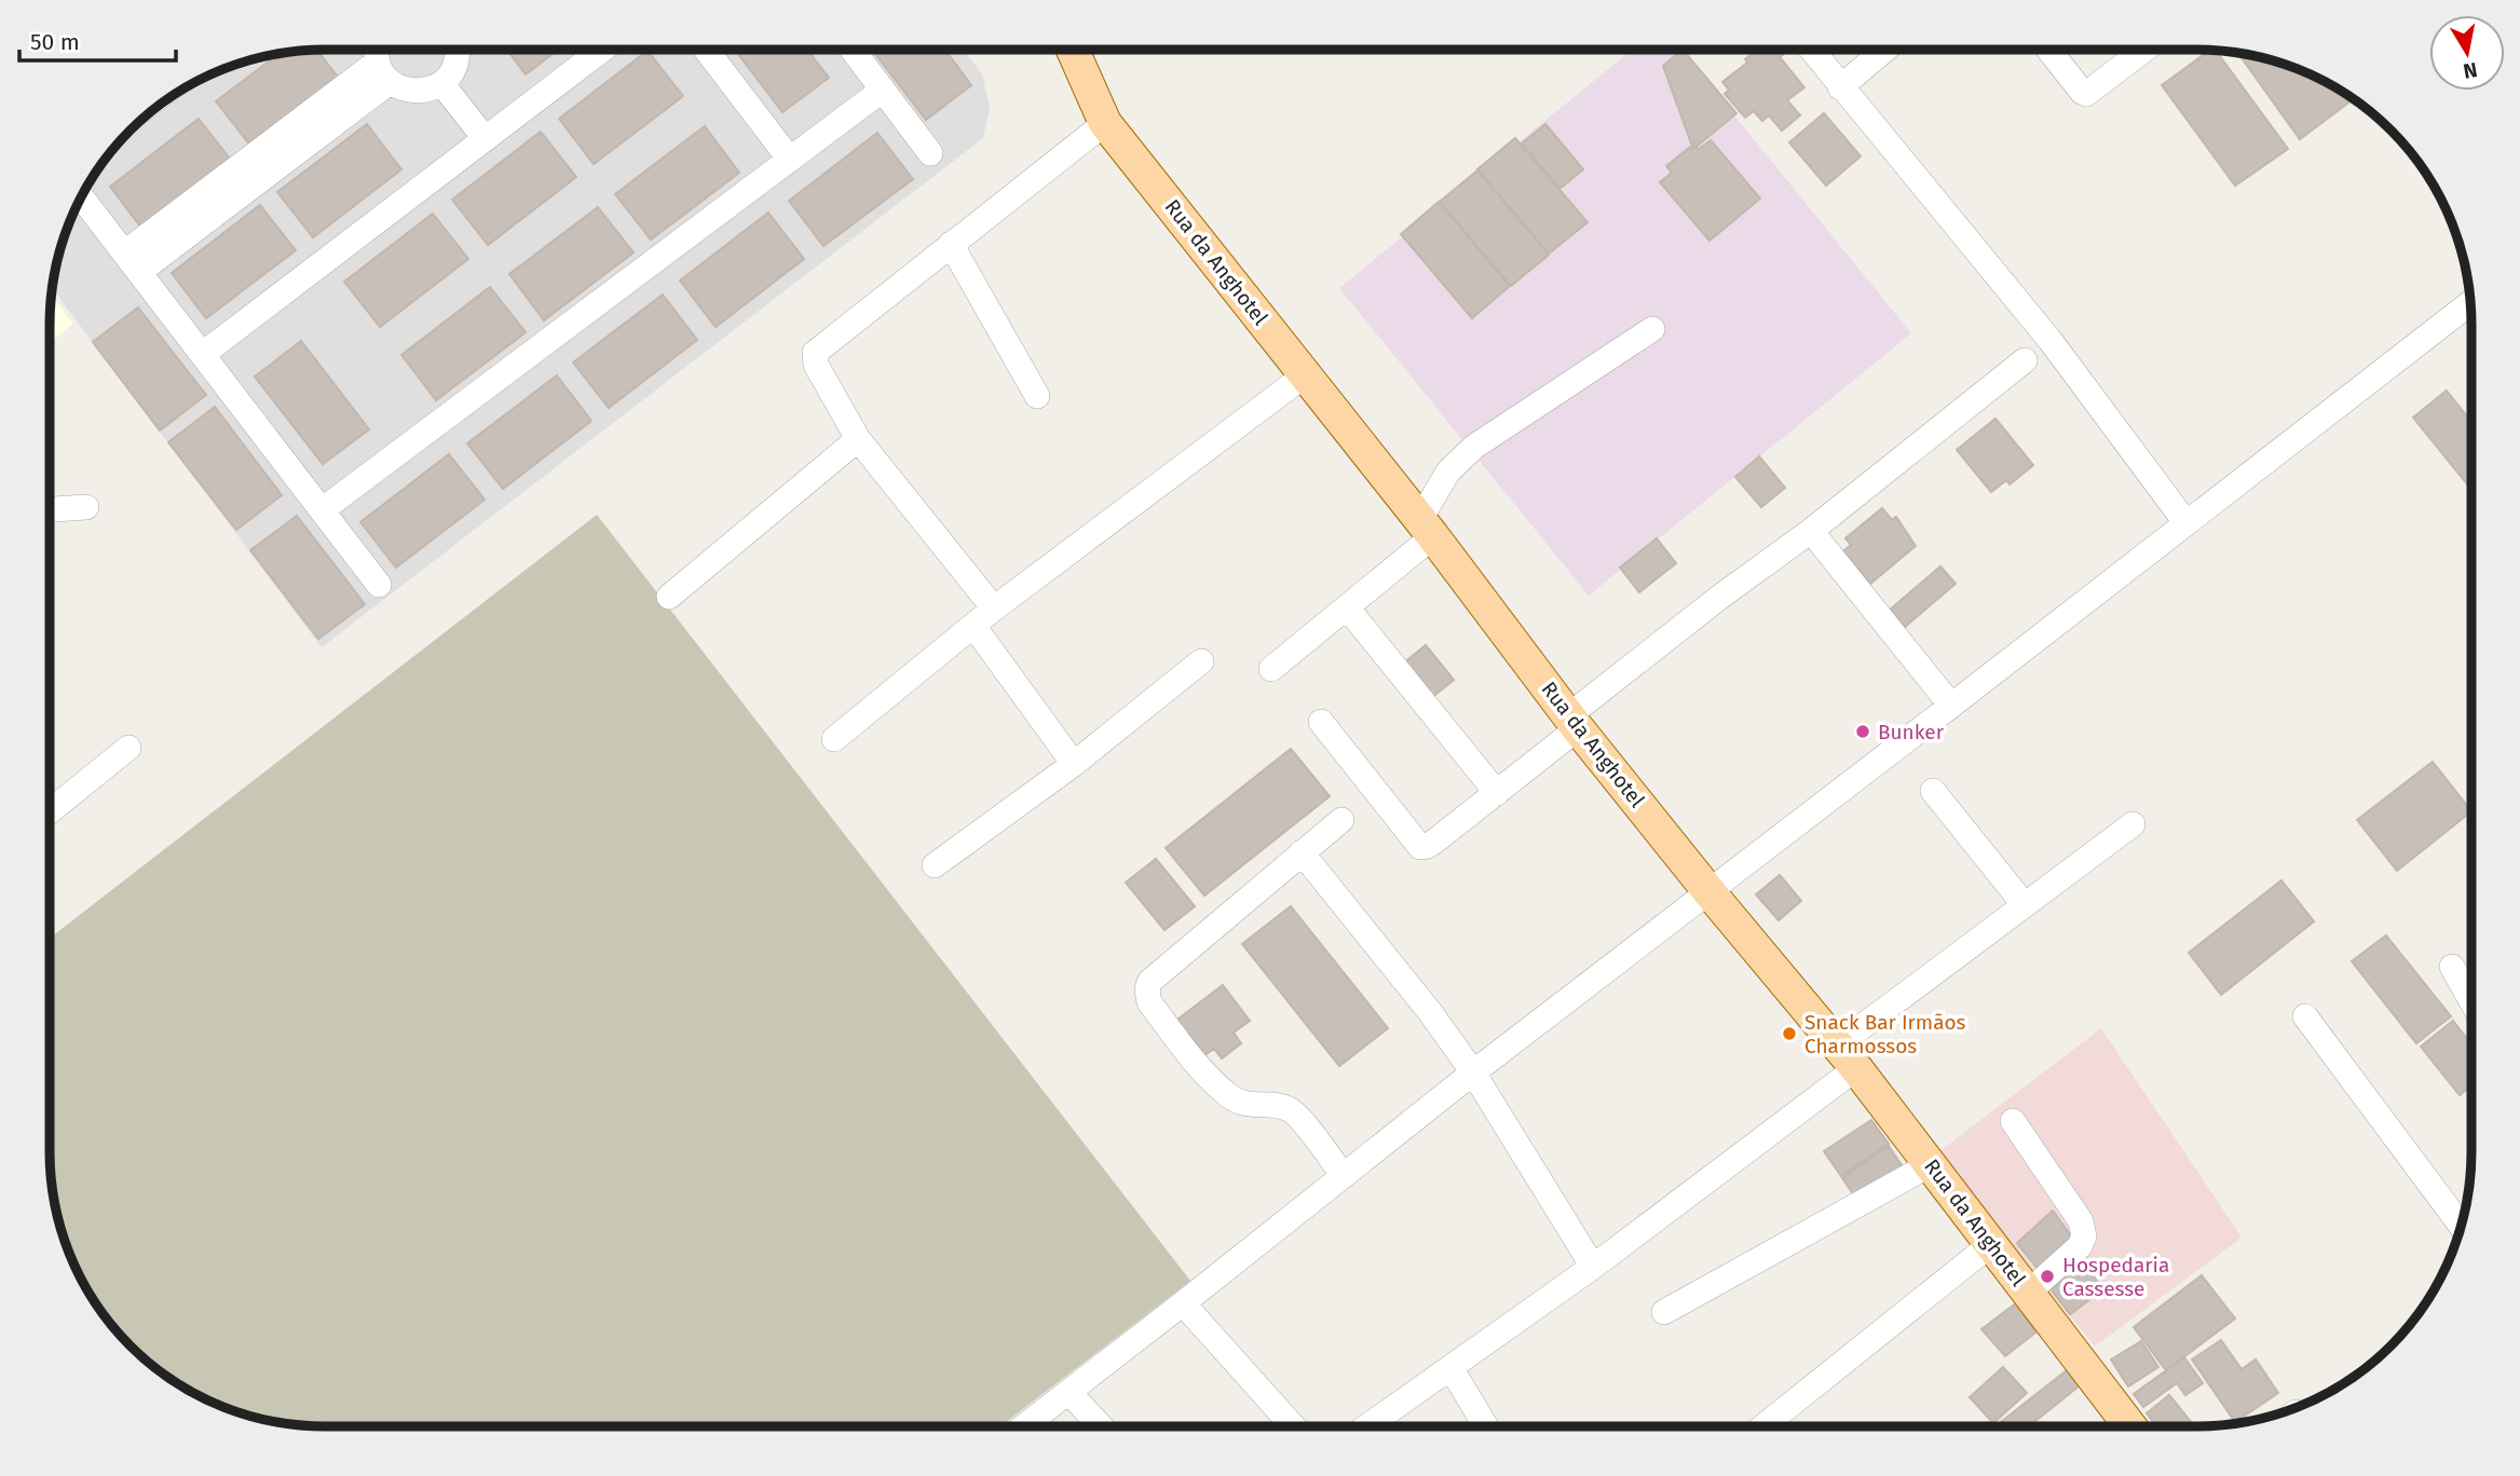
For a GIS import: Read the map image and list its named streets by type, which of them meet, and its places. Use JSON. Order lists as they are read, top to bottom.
{
  "streets": {
    "main road": ["Rua da Anghotel"]
  },
  "places": ["Bunker", "Snack Bar Irmãos Charmossos", "Hospedaria Cassesse"],
  "scale_bar": "50 m",
  "north": "bottom"
}
